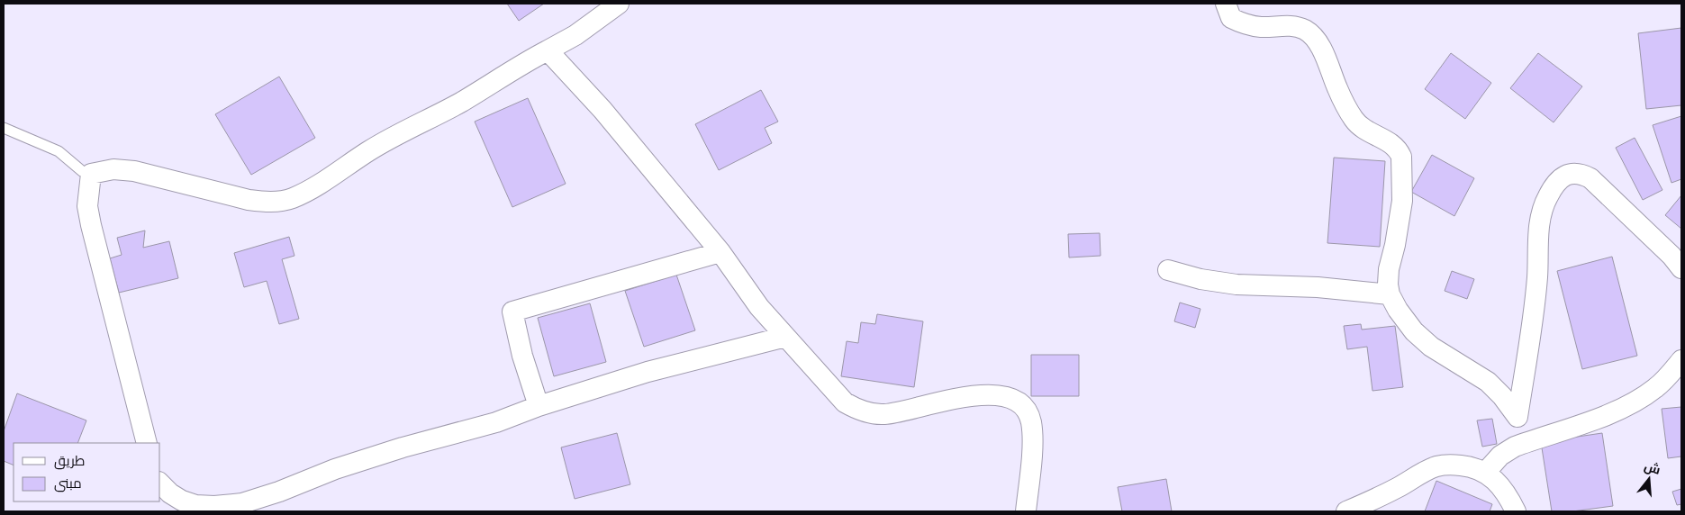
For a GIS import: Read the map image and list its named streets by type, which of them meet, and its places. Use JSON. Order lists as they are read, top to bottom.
{
  "legend": ["طريق", "مبنى"],
  "north": "top"
}
